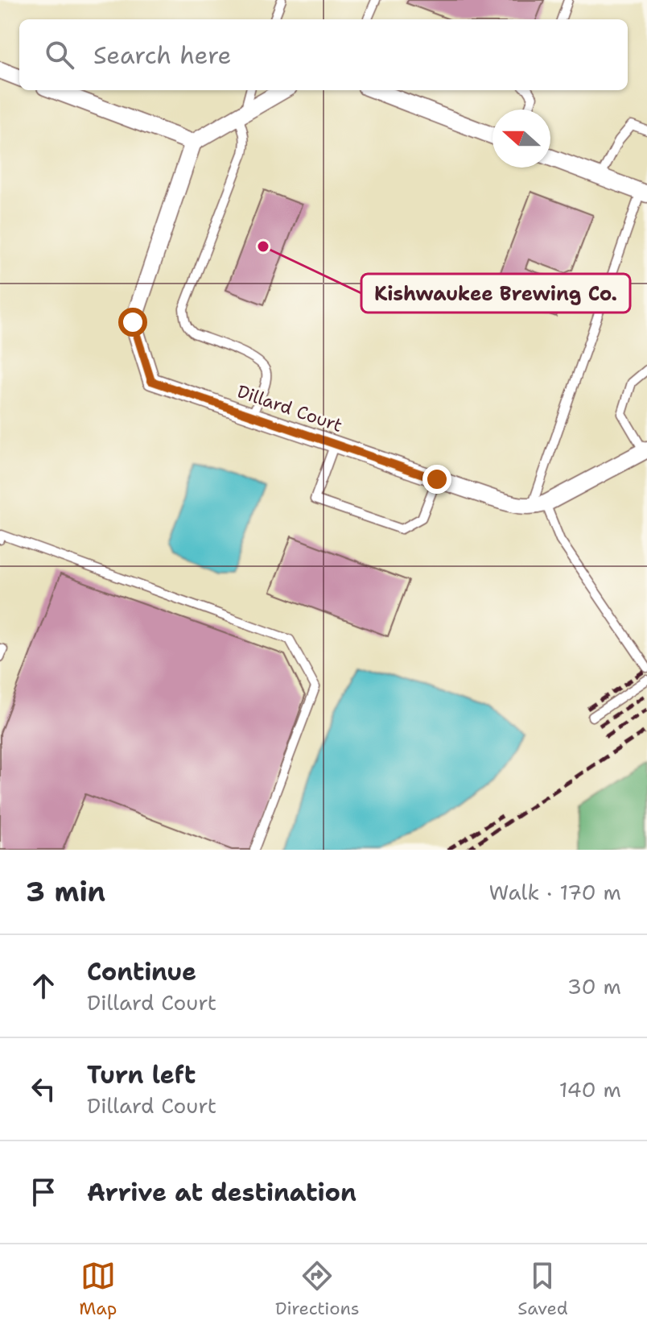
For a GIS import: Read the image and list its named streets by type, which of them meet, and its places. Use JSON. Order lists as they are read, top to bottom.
{
  "streets": {
    "street": ["Dillard Court"]
  },
  "places": ["Kishwaukee Brewing Co."],
  "north": "left",
  "page": {
    "search": "Search here",
    "heading": ["3 min", "Walk · 170 m"],
    "list": [
      ["Continue", "Dillard Court", "30 m"],
      ["Turn left", "Dillard Court", "140 m"],
      "Arrive at destination"
    ],
    "nav": ["Map", "Directions", "Saved"]
  }
}
